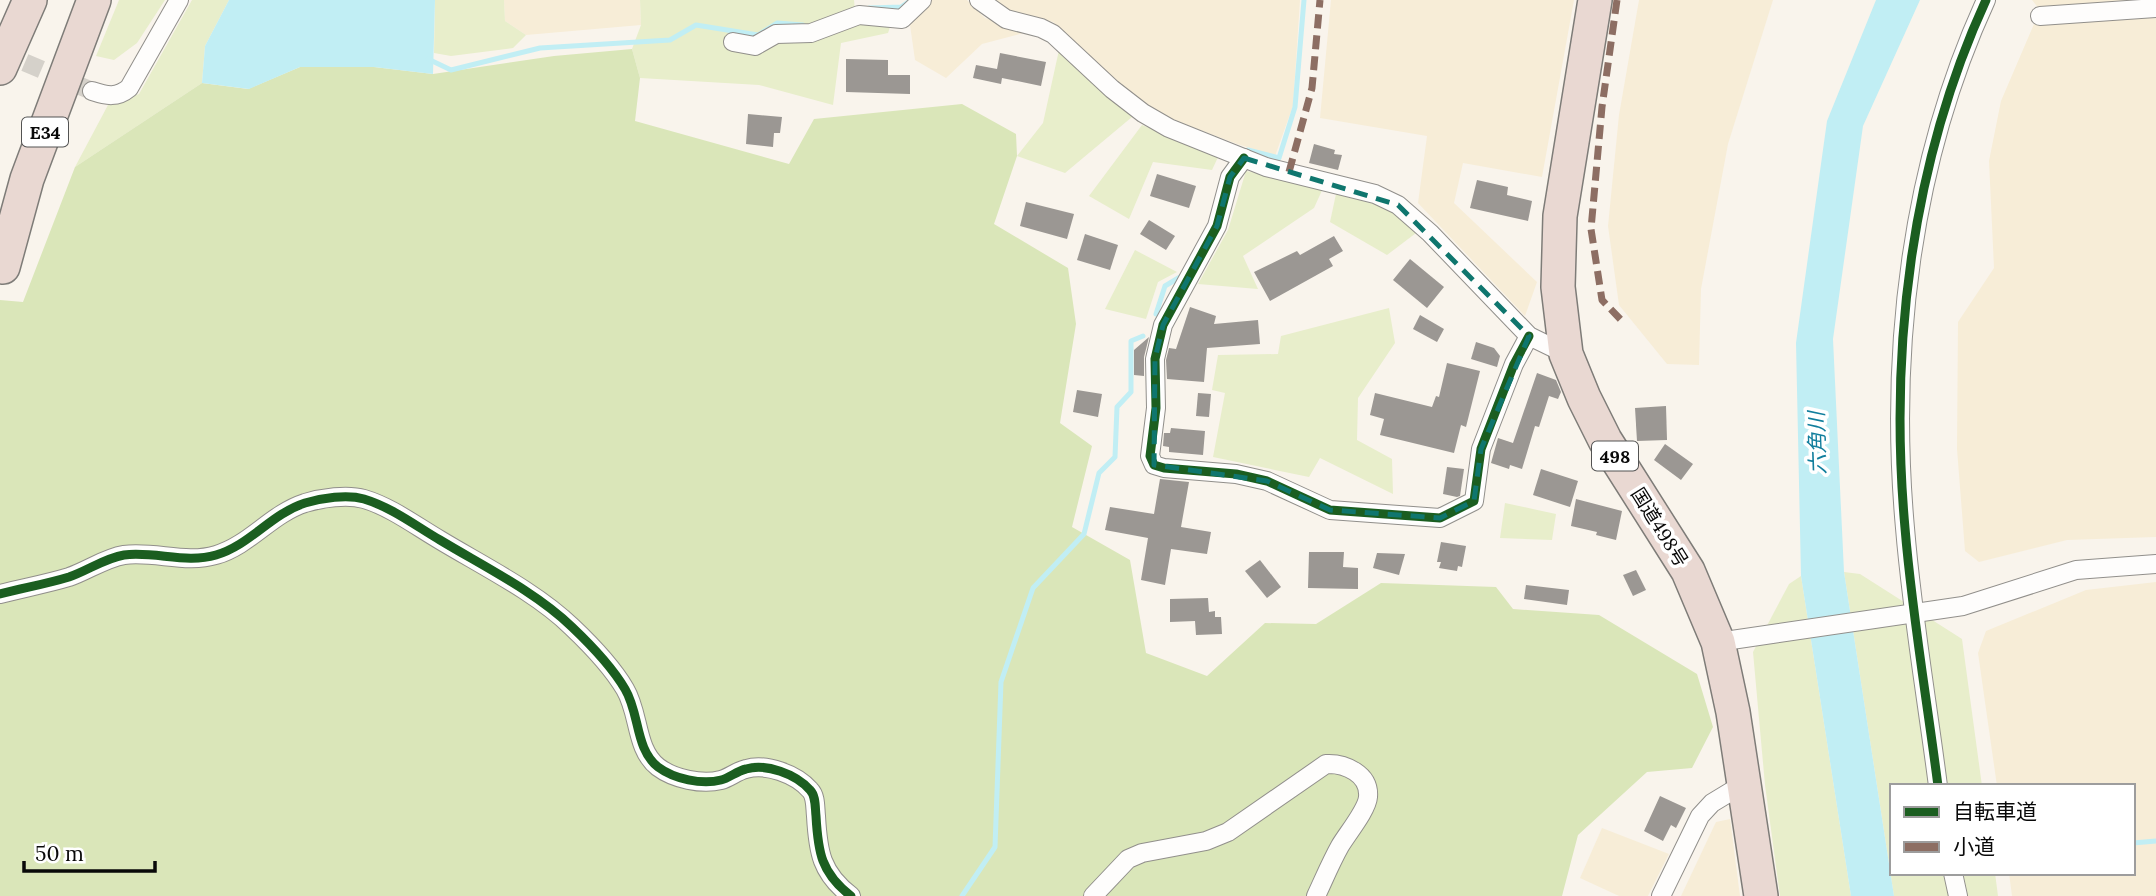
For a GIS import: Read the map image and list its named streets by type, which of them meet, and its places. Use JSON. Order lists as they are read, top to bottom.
{
  "streets": {
    "highway": ["E34", "498", "国道498号"]
  },
  "water": ["六角川"],
  "legend": ["自転車道", "小道"],
  "scale_bar": "50 m"
}
